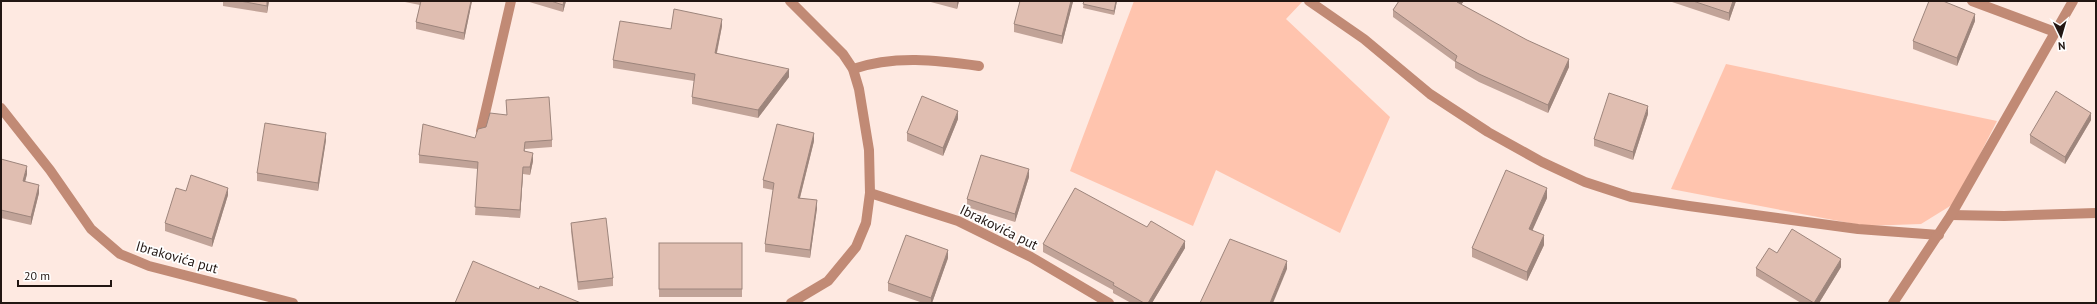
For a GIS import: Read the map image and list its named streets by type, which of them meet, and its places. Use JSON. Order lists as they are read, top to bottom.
{
  "streets": {
    "street": ["Ibrakovića put"]
  },
  "scale_bar": "20 m",
  "north": "bottom"
}
